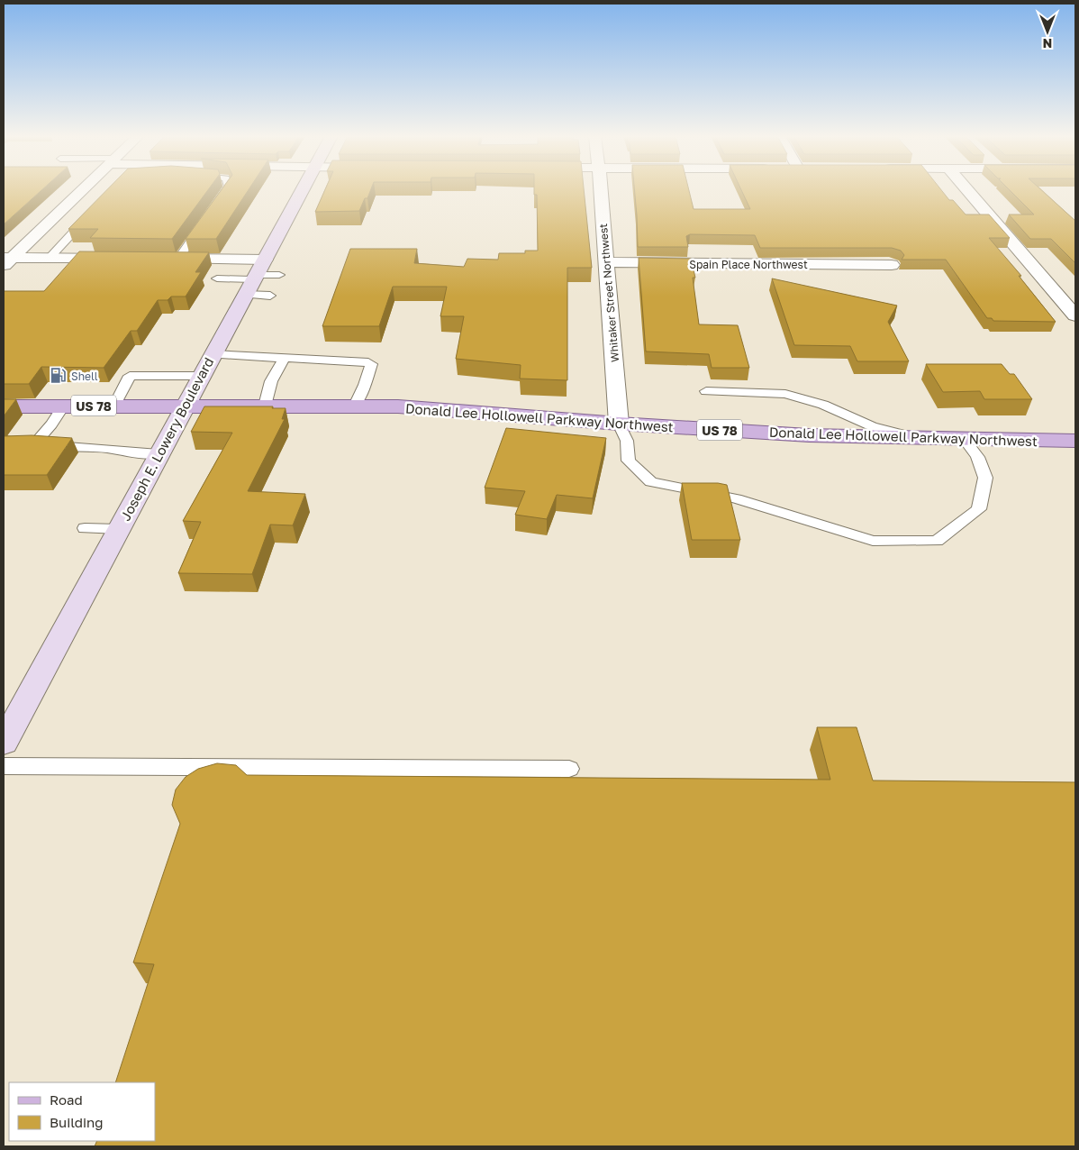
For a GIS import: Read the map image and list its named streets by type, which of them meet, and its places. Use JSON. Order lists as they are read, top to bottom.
{
  "streets": {
    "main road": ["US 78", "Donald Lee Hollowell Parkway Northwest", "Joseph E. Lowery Boulevard"],
    "street": ["Spain Place Northwest", "Whitaker Street Northwest"]
  },
  "crossings": [
    ["Spain Place Northwest", "Whitaker Street Northwest"],
    ["Whitaker Street Northwest", "Donald Lee Hollowell Parkway Northwest"],
    ["Donald Lee Hollowell Parkway Northwest", "Joseph E. Lowery Boulevard"]
  ],
  "places": {
    "fuel station": ["Shell"]
  },
  "legend": ["Road", "Building"],
  "north": "bottom"
}
